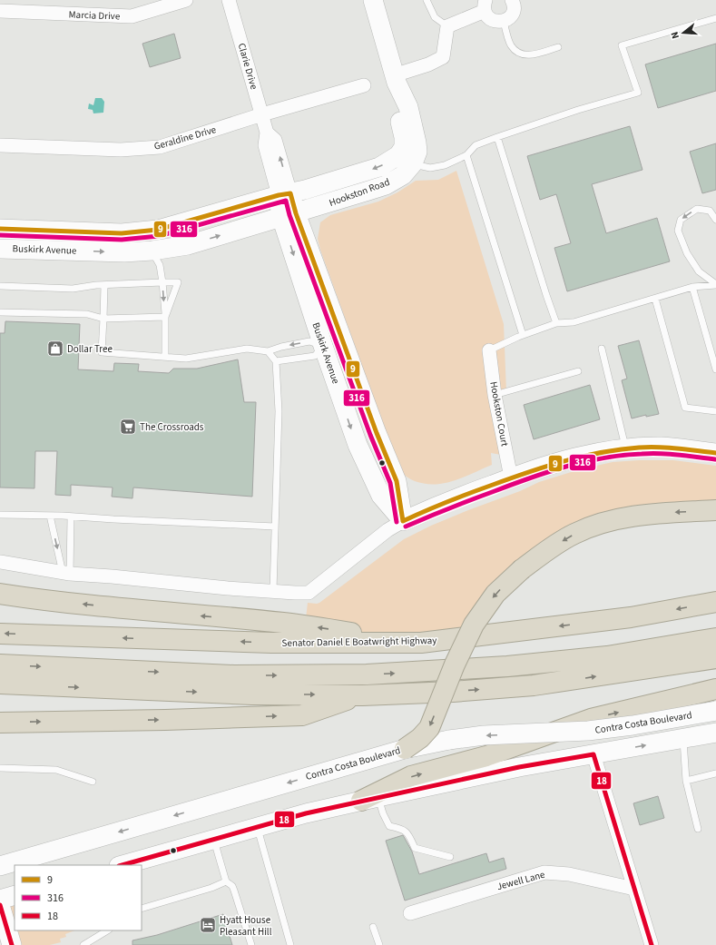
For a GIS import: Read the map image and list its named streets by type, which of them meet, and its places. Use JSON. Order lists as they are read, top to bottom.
{
  "streets": {
    "highway": ["Senator Daniel E Boatwright Highway"],
    "main road": ["Hookston Road", "Buskirk Avenue", "Contra Costa Boulevard"],
    "street": [
      "Marcia Drive",
      "Clarie Drive",
      "Geraldine Drive",
      "Hookston Court",
      "Jewell Lane"
    ]
  },
  "crossings": [
    ["Clarie Drive", "Geraldine Drive"],
    ["Clarie Drive", "Hookston Road"],
    ["Clarie Drive", "Buskirk Avenue"],
    ["Hookston Road", "Buskirk Avenue"]
  ],
  "places": {
    "shop": ["Dollar Tree"],
    "supermarket": ["The Crossroads"],
    "hotel": ["Hyatt House Pleasant Hill"]
  },
  "lines": ["transit line 9", "transit line 316", "transit line 18"],
  "legend": ["9", "316", "18"],
  "north": "left"
}
